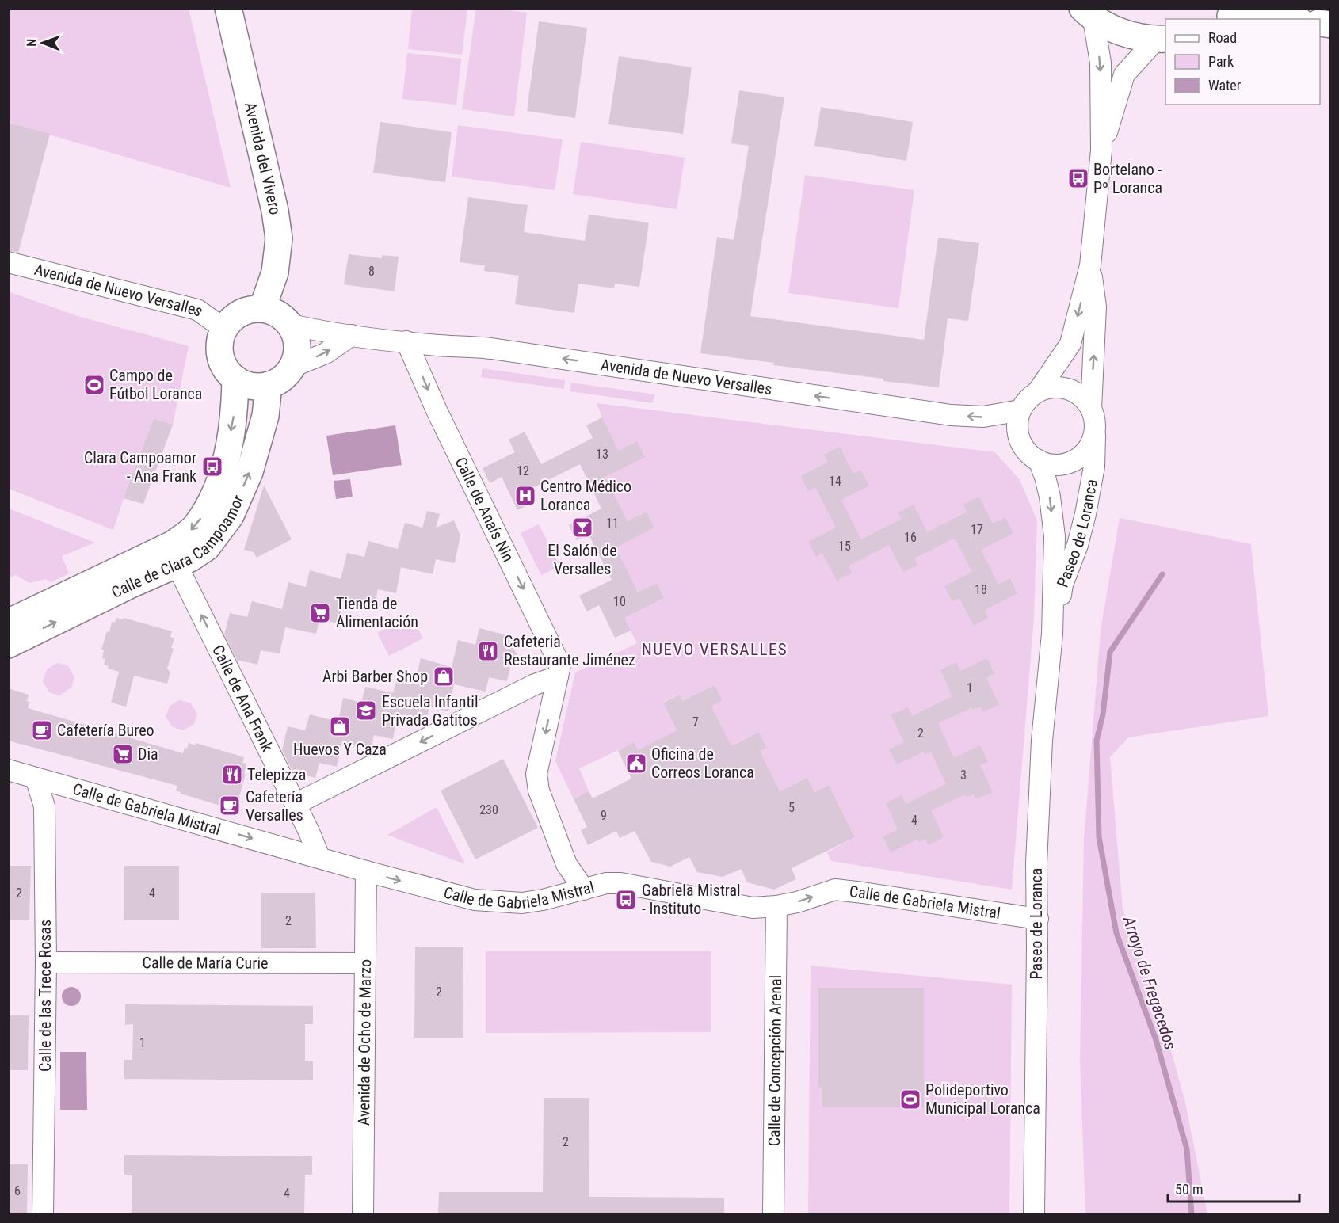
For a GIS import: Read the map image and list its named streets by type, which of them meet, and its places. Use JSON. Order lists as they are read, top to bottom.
{
  "streets": {
    "main road": ["Avenida del Vivero", "Calle de Clara Campoamor"],
    "street": [
      "Avenida de Nuevo Versalles",
      "Calle de Anaís Nin",
      "Paseo de Loranca",
      "Calle de Ana Frank",
      "Calle de Gabriela Mistral",
      "Calle de María Curie",
      "Calle de las Trece Rosas",
      "Avenida de Ocho de Marzo",
      "Calle de Concepción Arenal"
    ]
  },
  "crossings": [
    ["Avenida del Vivero", "Avenida de Nuevo Versalles"],
    ["Avenida del Vivero", "Calle de Clara Campoamor"],
    ["Avenida de Nuevo Versalles", "Calle de Anaís Nin"],
    ["Avenida de Nuevo Versalles", "Paseo de Loranca"],
    ["Avenida de Nuevo Versalles", "Calle de Clara Campoamor"],
    ["Calle de Anaís Nin", "Calle de Gabriela Mistral"],
    ["Paseo de Loranca", "Calle de Gabriela Mistral"],
    ["Calle de Clara Campoamor", "Calle de Ana Frank"],
    ["Calle de Ana Frank", "Calle de Gabriela Mistral"],
    ["Calle de Gabriela Mistral", "Calle de las Trece Rosas"],
    ["Calle de Gabriela Mistral", "Avenida de Ocho de Marzo"],
    ["Calle de Gabriela Mistral", "Calle de Concepción Arenal"],
    ["Calle de María Curie", "Calle de las Trece Rosas"],
    ["Calle de María Curie", "Avenida de Ocho de Marzo"]
  ],
  "one_way": [
    "Avenida de Nuevo Versalles",
    "Calle de Anaís Nin",
    "Calle de Ana Frank",
    "Calle de Gabriela Mistral"
  ],
  "districts": ["NUEVO VERSALLES"],
  "water": ["Arroyo de Fregacedos"],
  "places": {
    "bus stop": ["Bortelano - Pº Loranca", "Clara Campoamor - Ana Frank", "Gabriela Mistral - Instituto"],
    "sports": ["Campo de Fútbol Loranca", "Polideportivo Municipal Loranca"],
    "hospital": ["Centro Médico Loranca"],
    "bar": ["El Salón de Versalles"],
    "supermarket": ["Tienda de Alimentación", "Dia"],
    "restaurant": ["Cafeteria Restaurante Jiménez", "Telepizza"],
    "shop": ["Arbi Barber Shop", "Huevos Y Caza"],
    "school or university": ["Escuela Infantil Privada Gatitos"],
    "cafe": ["Cafetería Bureo", "Cafetería Versalles"],
    "public building": ["Oficina de Correos Loranca"]
  },
  "house_numbers": [
    "8",
    "13",
    "12",
    "14",
    "11",
    "17",
    "16",
    "15",
    "18",
    "10",
    "1",
    "7",
    "2",
    "3",
    "5",
    "230",
    "9",
    "4",
    "2",
    "4",
    "2",
    "2",
    "1",
    "2",
    "6",
    "4"
  ],
  "legend": ["Road", "Park", "Water"],
  "scale_bar": "50 m",
  "north": "left"
}
